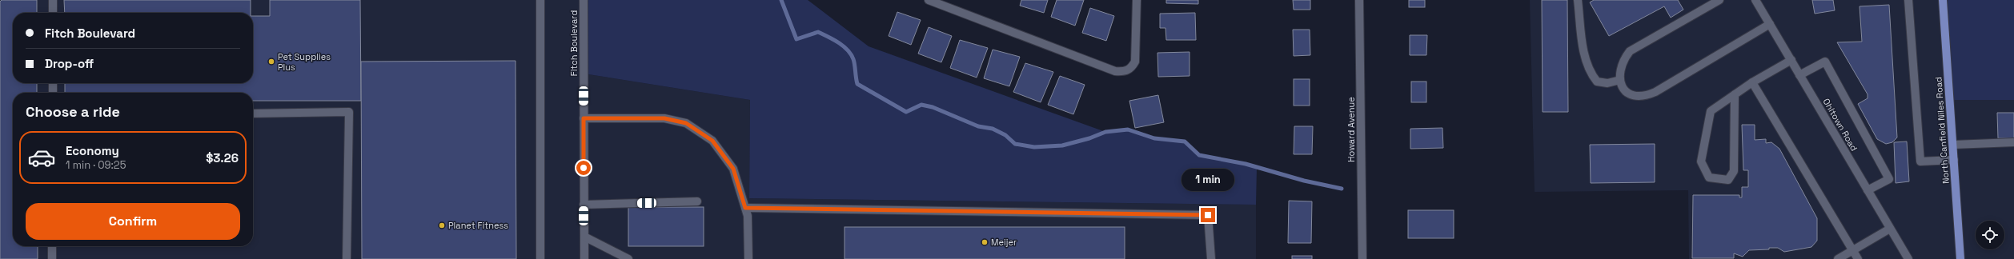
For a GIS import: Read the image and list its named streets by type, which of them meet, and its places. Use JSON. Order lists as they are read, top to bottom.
{
  "streets": {
    "main road": ["North Canfield Niles Road"],
    "street": ["Fitch Boulevard", "Ohltown Road", "Howard Avenue"]
  },
  "places": ["Pet Supplies Plus", "Planet Fitness", "Meijer"],
  "page": {
    "banner": ["Fitch Boulevard", "Drop-off"],
    "heading": "Choose a ride",
    "list": [
      {
        "name": "Economy",
        "note": "1 min · 09:25",
        "value": "$3.26"
      }
    ],
    "bubble": "1 min",
    "buttons": "Confirm"
  }
}
